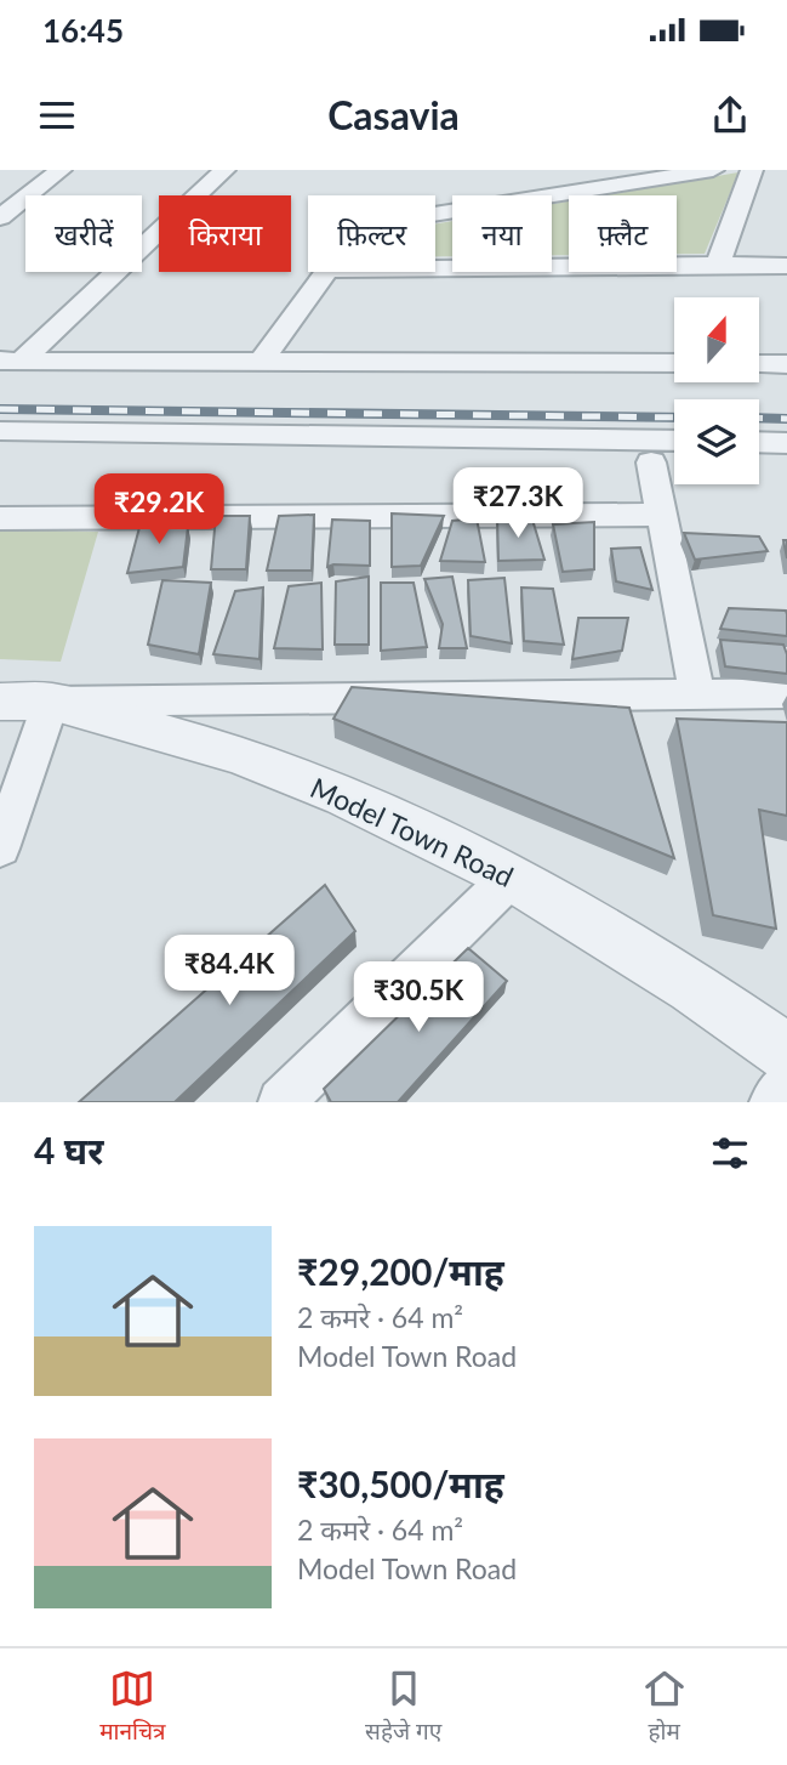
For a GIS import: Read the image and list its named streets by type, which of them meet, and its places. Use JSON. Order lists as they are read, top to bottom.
{
  "streets": {
    "street": ["Model Town Road"]
  },
  "north": "top",
  "page": {
    "status": "16:45",
    "header": "Casavia",
    "chip": [
      "खरीदें",
      "किराया",
      "फ़िल्टर",
      "नया",
      "फ़्लैट"
    ],
    "price": [
      "₹27.3K",
      "₹29.2K",
      "₹84.4K",
      "₹30.5K"
    ],
    "heading": "4 घर",
    "list": [
      {
        "name": "₹29,200/माह",
        "note": "2 कमरे · 64 m² · Model Town Road"
      },
      {
        "name": "₹30,500/माह",
        "note": "2 कमरे · 64 m² · Model Town Road"
      }
    ],
    "tabs": ["मानचित्र", "सहेजे गए", "होम"]
  }
}
